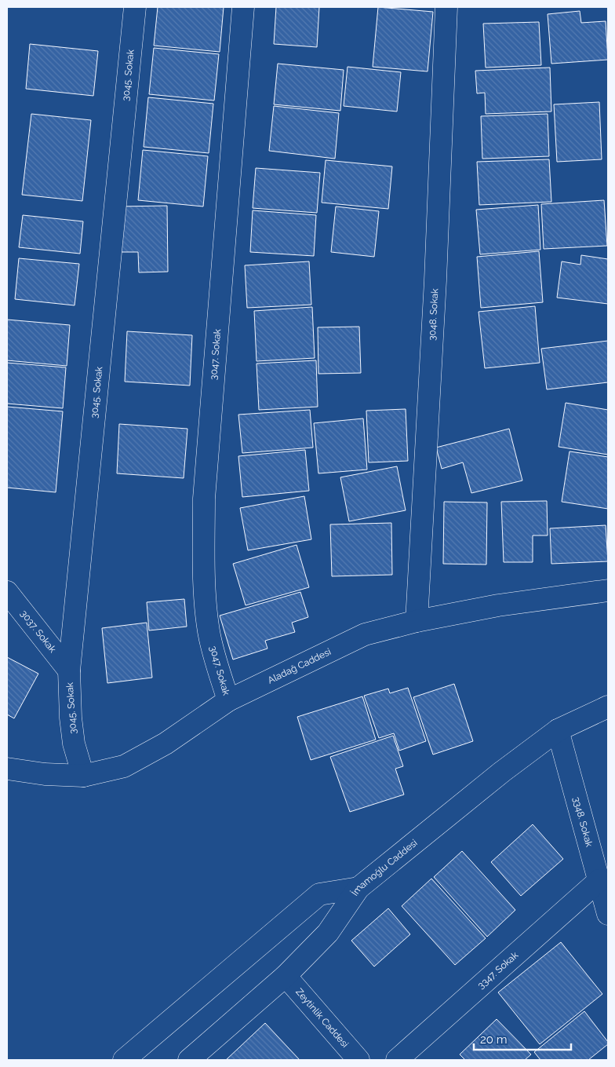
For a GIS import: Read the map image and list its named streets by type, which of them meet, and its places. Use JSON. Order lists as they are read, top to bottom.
{
  "streets": {
    "street": [
      "3045. Sokak",
      "3048. Sokak",
      "3047. Sokak",
      "3037. Sokak",
      "Aladağ Caddesi",
      "3348. Sokak",
      "İmamoğlu Caddesi",
      "3347. Sokak",
      "Zeytinlik Caddesi"
    ]
  },
  "crossings": [
    ["3045. Sokak", "3037. Sokak"],
    ["3045. Sokak", "Aladağ Caddesi"],
    ["3048. Sokak", "Aladağ Caddesi"],
    ["3047. Sokak", "Aladağ Caddesi"],
    ["3348. Sokak", "İmamoğlu Caddesi"],
    ["3348. Sokak", "3347. Sokak"],
    ["İmamoğlu Caddesi", "Zeytinlik Caddesi"]
  ],
  "scale_bar": "20 m"
}
